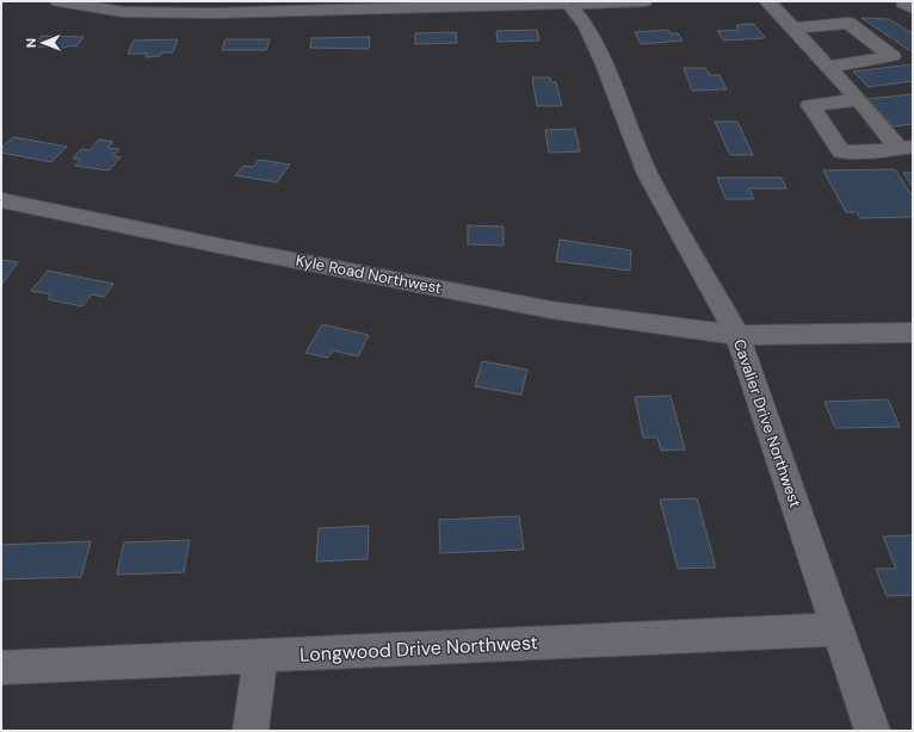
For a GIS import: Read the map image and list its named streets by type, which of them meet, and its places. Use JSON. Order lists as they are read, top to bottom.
{
  "streets": {
    "street": ["Kyle Road Northwest", "Cavalier Drive Northwest", "Longwood Drive Northwest"]
  },
  "crossings": [
    ["Kyle Road Northwest", "Cavalier Drive Northwest"],
    ["Cavalier Drive Northwest", "Longwood Drive Northwest"]
  ],
  "north": "left"
}
